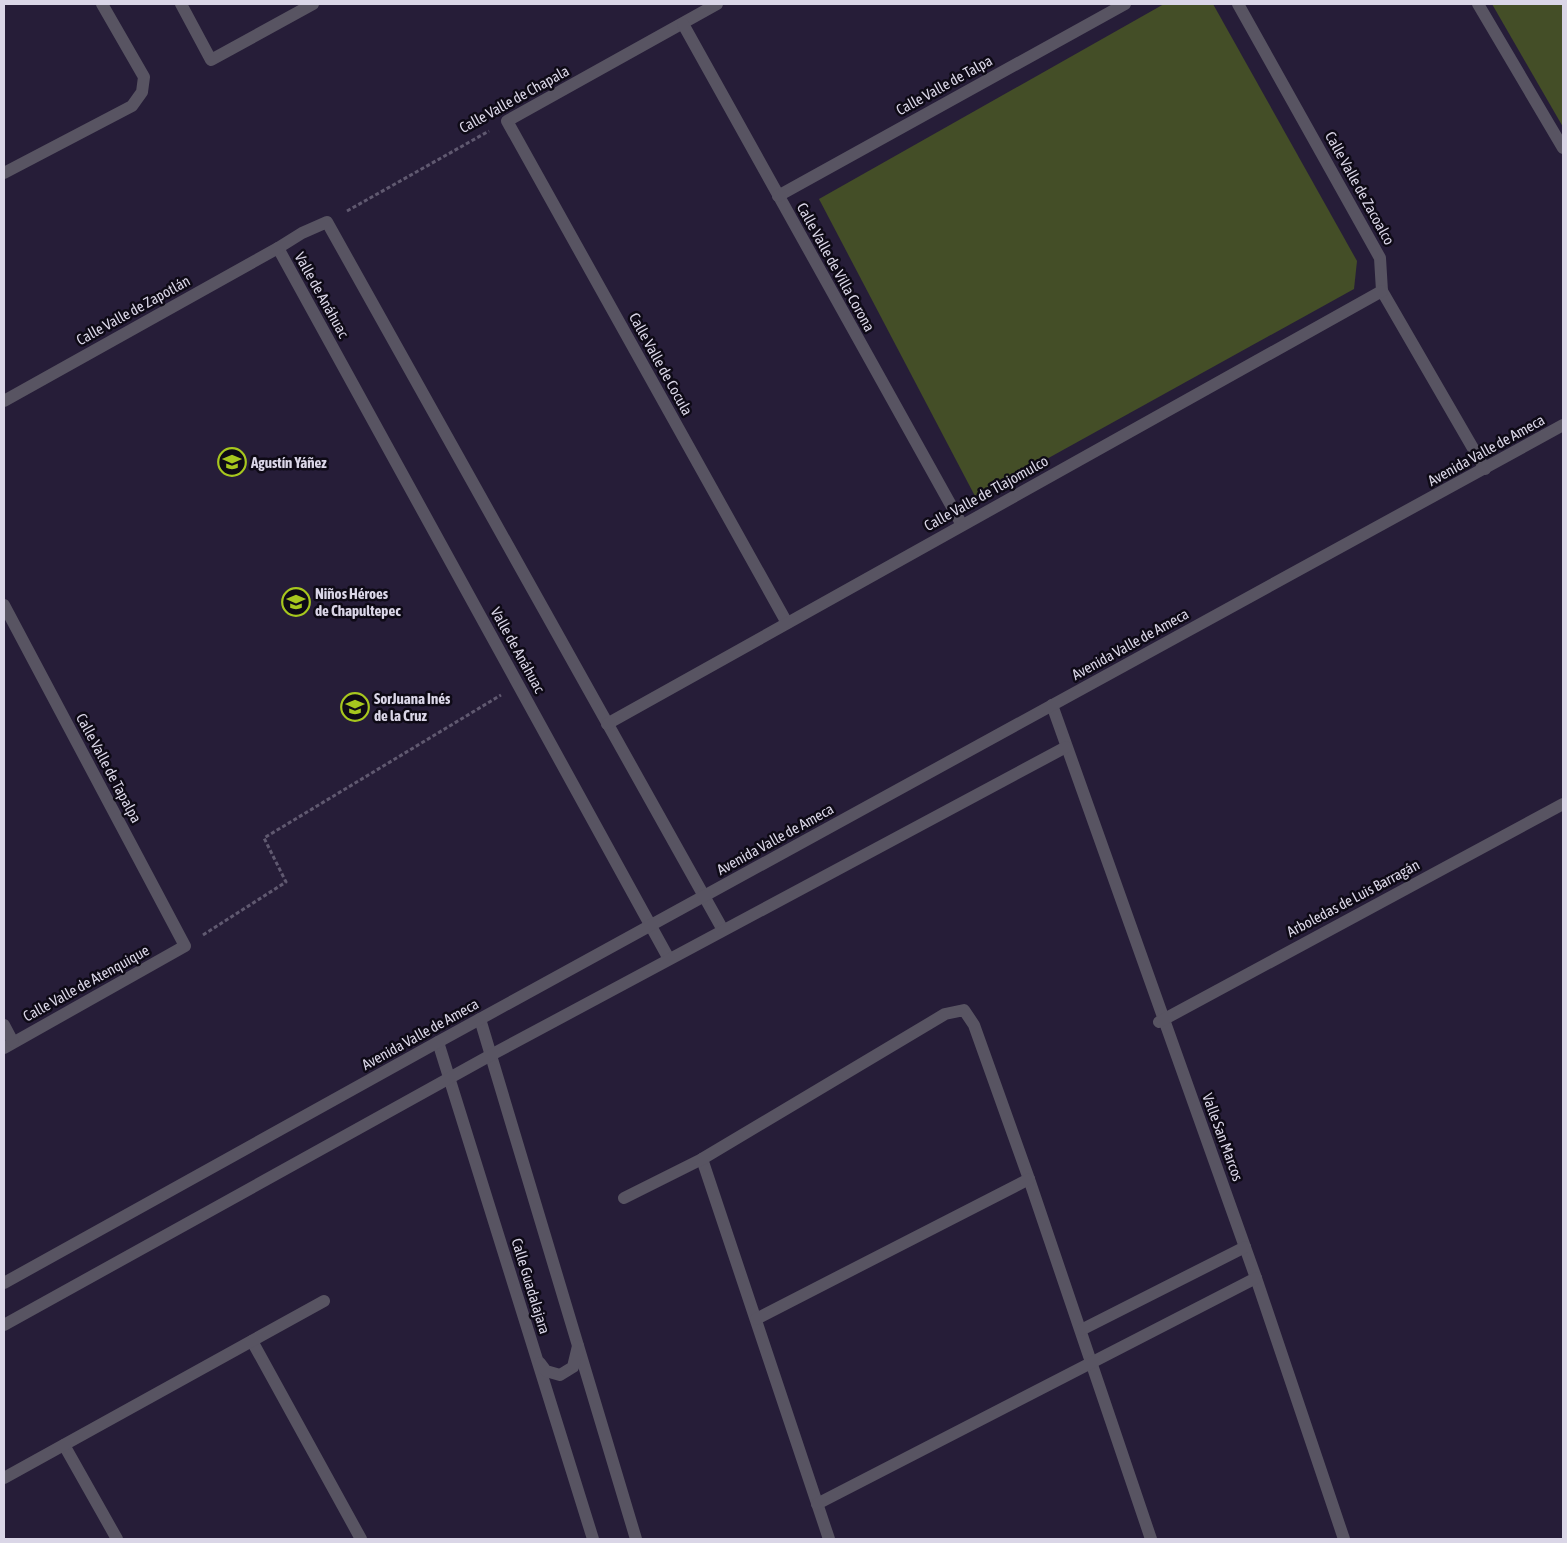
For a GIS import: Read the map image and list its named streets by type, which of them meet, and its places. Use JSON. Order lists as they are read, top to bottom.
{
  "streets": {
    "street": [
      "Calle Valle de Talpa",
      "Calle Valle de Chapala",
      "Calle Valle de Zacoalco",
      "Calle Valle de Villa Corona",
      "Valle de Anáhuac",
      "Calle Valle de Zapotlán",
      "Calle Valle de Cocula",
      "Avenida Valle de Ameca",
      "Calle Valle de Tlajomulco",
      "Calle Valle de Tapalpa",
      "Arboledas de Luis Barragán",
      "Calle Valle de Atenquique",
      "Valle San Marcos",
      "Calle Guadalajara"
    ]
  },
  "crossings": [
    ["Calle Valle de Talpa", "Calle Valle de Villa Corona"],
    ["Calle Valle de Chapala", "Calle Valle de Villa Corona"],
    ["Calle Valle de Chapala", "Valle de Anáhuac"],
    ["Calle Valle de Chapala", "Calle Valle de Cocula"],
    ["Calle Valle de Zacoalco", "Avenida Valle de Ameca"],
    ["Calle Valle de Zacoalco", "Calle Valle de Tlajomulco"],
    ["Calle Valle de Villa Corona", "Calle Valle de Tlajomulco"],
    ["Valle de Anáhuac", "Calle Valle de Zapotlán"],
    ["Valle de Anáhuac", "Avenida Valle de Ameca"],
    ["Calle Valle de Cocula", "Calle Valle de Tlajomulco"],
    ["Avenida Valle de Ameca", "Valle San Marcos"],
    ["Avenida Valle de Ameca", "Calle Guadalajara"],
    ["Calle Valle de Tapalpa", "Calle Valle de Atenquique"],
    ["Arboledas de Luis Barragán", "Valle San Marcos"]
  ],
  "places": {
    "school or university": ["Agustín Yáñez", "Niños Héroes de Chapultepec", "SorJuana Inés de la Cruz"]
  }
}
